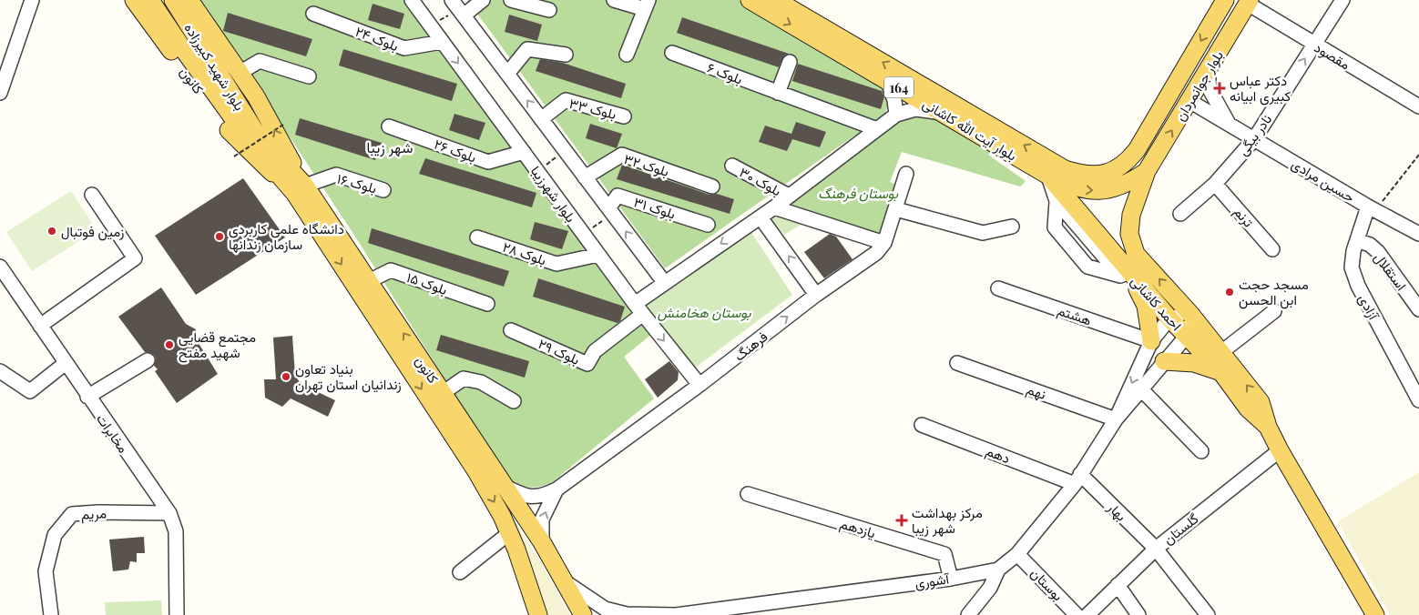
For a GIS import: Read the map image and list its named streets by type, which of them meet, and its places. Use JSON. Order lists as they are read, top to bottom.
{
  "streets": {
    "main road": [
      "بلوار شهید کبیرزاده",
      "کانون",
      "بلوار جوانمردان",
      "164",
      "بلوار آیت الله کاشانی",
      "احمد کاشانی"
    ],
    "street": [
      "بلوک ۲۴",
      "مقصود",
      "بلوک ۶",
      "بلوک ۳۳",
      "نادر بیگی",
      "بلوک ۲۶",
      "بلوک ۳۲",
      "حسین مرادی",
      "بلوک ۳۰",
      "بلوک ۱۶",
      "بلوار شهرزیبا",
      "بلوک ۳۱",
      "ترنم",
      "بلوک ۲۸",
      "استقلال",
      "بلوک ۱۵",
      "آزادی",
      "هشتم",
      "فرهنگ",
      "بلوک ۲۹",
      "نهم",
      "مخابرات",
      "دهم",
      "بهار",
      "مریم",
      "یازدهم",
      "گلستان",
      "آشوری",
      "بوستان"
    ]
  },
  "crossings": [
    ["بلوک ۲۴", "بلوار شهرزیبا"],
    ["مقصود", "بلوار جوانمردان"],
    ["مقصود", "نادر بیگی"],
    ["بلوار شهید کبیرزاده", "کانون"],
    ["کانون", "بلوک ۱۶"],
    ["کانون", "بلوک ۱۵"],
    ["کانون", "آشوری"],
    ["بلوار جوانمردان", "بلوار آیت الله کاشانی"],
    ["بلوار جوانمردان", "حسین مرادی"],
    ["بلوار جوانمردان", "احمد کاشانی"],
    ["بلوار آیت الله کاشانی", "احمد کاشانی"],
    ["نادر بیگی", "حسین مرادی"],
    ["نادر بیگی", "ترنم"],
    ["بلوک ۲۶", "بلوار شهرزیبا"],
    ["حسین مرادی", "آزادی"],
    ["بلوار شهرزیبا", "بلوک ۲۸"],
    ["بلوار شهرزیبا", "فرهنگ"],
    ["بلوار شهرزیبا", "بلوک ۲۹"],
    ["استقلال", "آزادی"],
    ["احمد کاشانی", "گلستان"],
    ["نهم", "آشوری"],
    ["مخابرات", "مریم"],
    ["دهم", "بهار"],
    ["دهم", "آشوری"],
    ["بهار", "گلستان"],
    ["بهار", "آشوری"],
    ["یازدهم", "آشوری"],
    ["آشوری", "بوستان"]
  ],
  "one_way": ["نادر بیگی"],
  "districts": ["شهر زیبا"],
  "parks": ["بوستان فرهنگ", "بوستان هخامنش"],
  "places": {
    "health": ["دکتر عباس کبیری ابیانه", "مرکز بهداشت شهر زیبا"],
    "other": [
      "زمین فوتبال",
      "دانشگاه علمی کاربردی سازمان زندانها",
      "مسجد حجت ابن الحسن",
      "مجتمع قضایی شهید مفتح",
      "بنیاد تعاون زندانیان استان تهران"
    ]
  }
}
